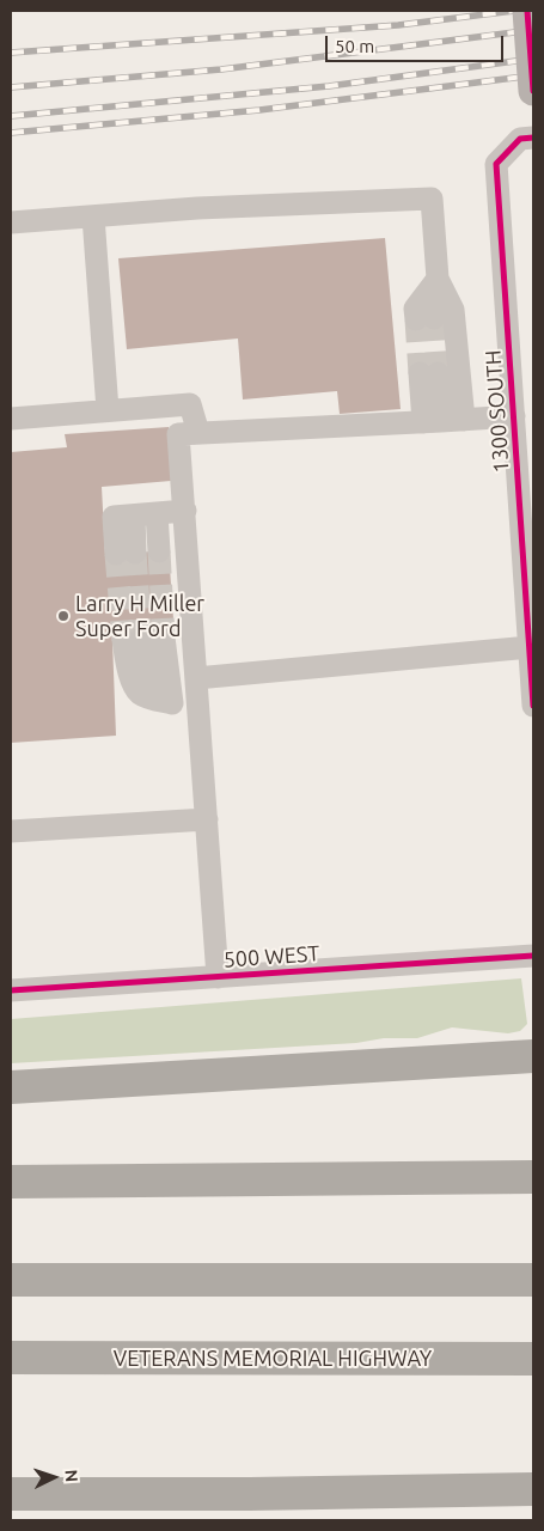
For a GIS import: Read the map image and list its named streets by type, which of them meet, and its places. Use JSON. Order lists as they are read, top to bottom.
{
  "streets": {
    "highway": ["VETERANS MEMORIAL HIGHWAY"],
    "street": ["1300 SOUTH", "500 WEST"]
  },
  "places": ["Larry H Miller Super Ford"],
  "scale_bar": "50 m",
  "north": "right"
}
